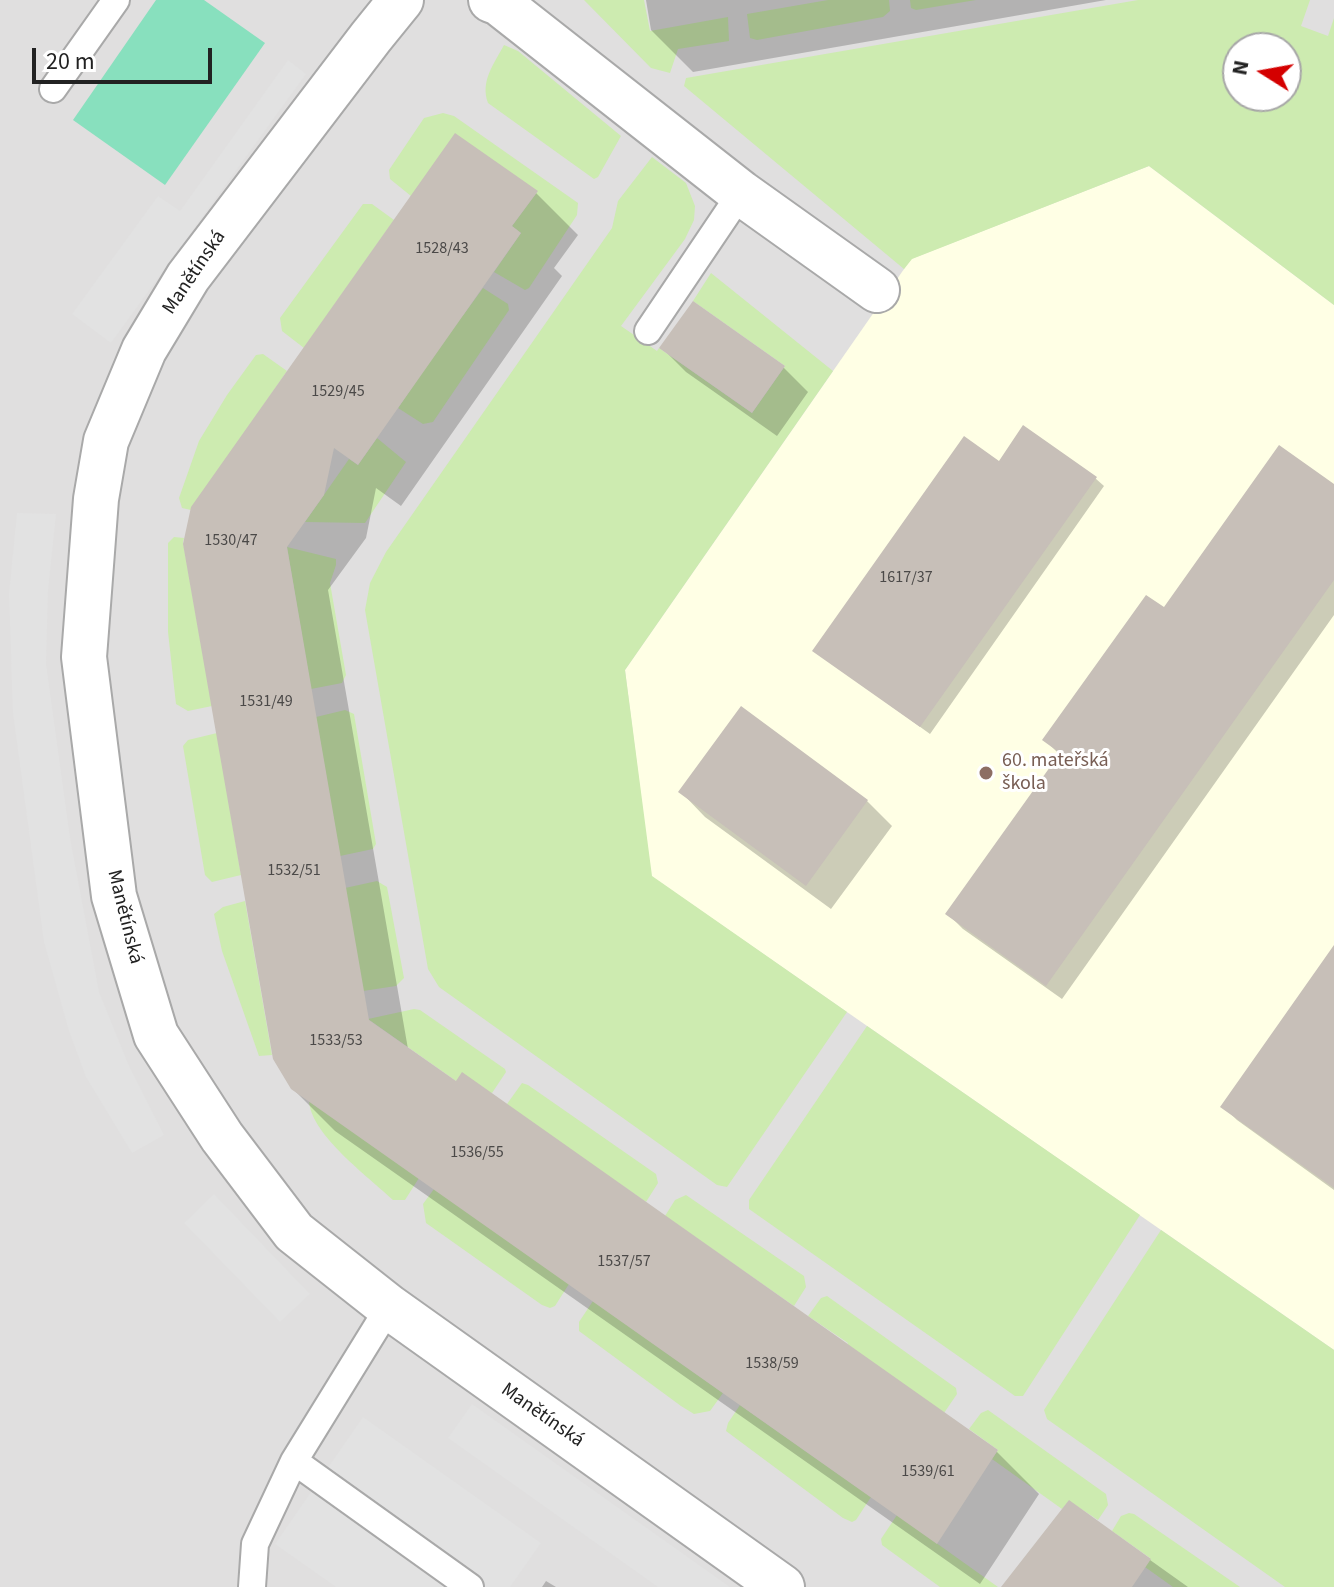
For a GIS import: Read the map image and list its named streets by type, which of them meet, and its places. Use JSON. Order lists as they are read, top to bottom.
{
  "streets": {
    "street": ["Manětínská"]
  },
  "places": ["60. mateřská škola"],
  "house_numbers": [
    "1528/43",
    "1529/45",
    "1530/47",
    "1617/37",
    "1531/49",
    "1532/51",
    "1533/53",
    "1536/55",
    "1537/57",
    "1538/59",
    "1539/61"
  ],
  "scale_bar": "20 m",
  "north": "left"
}
